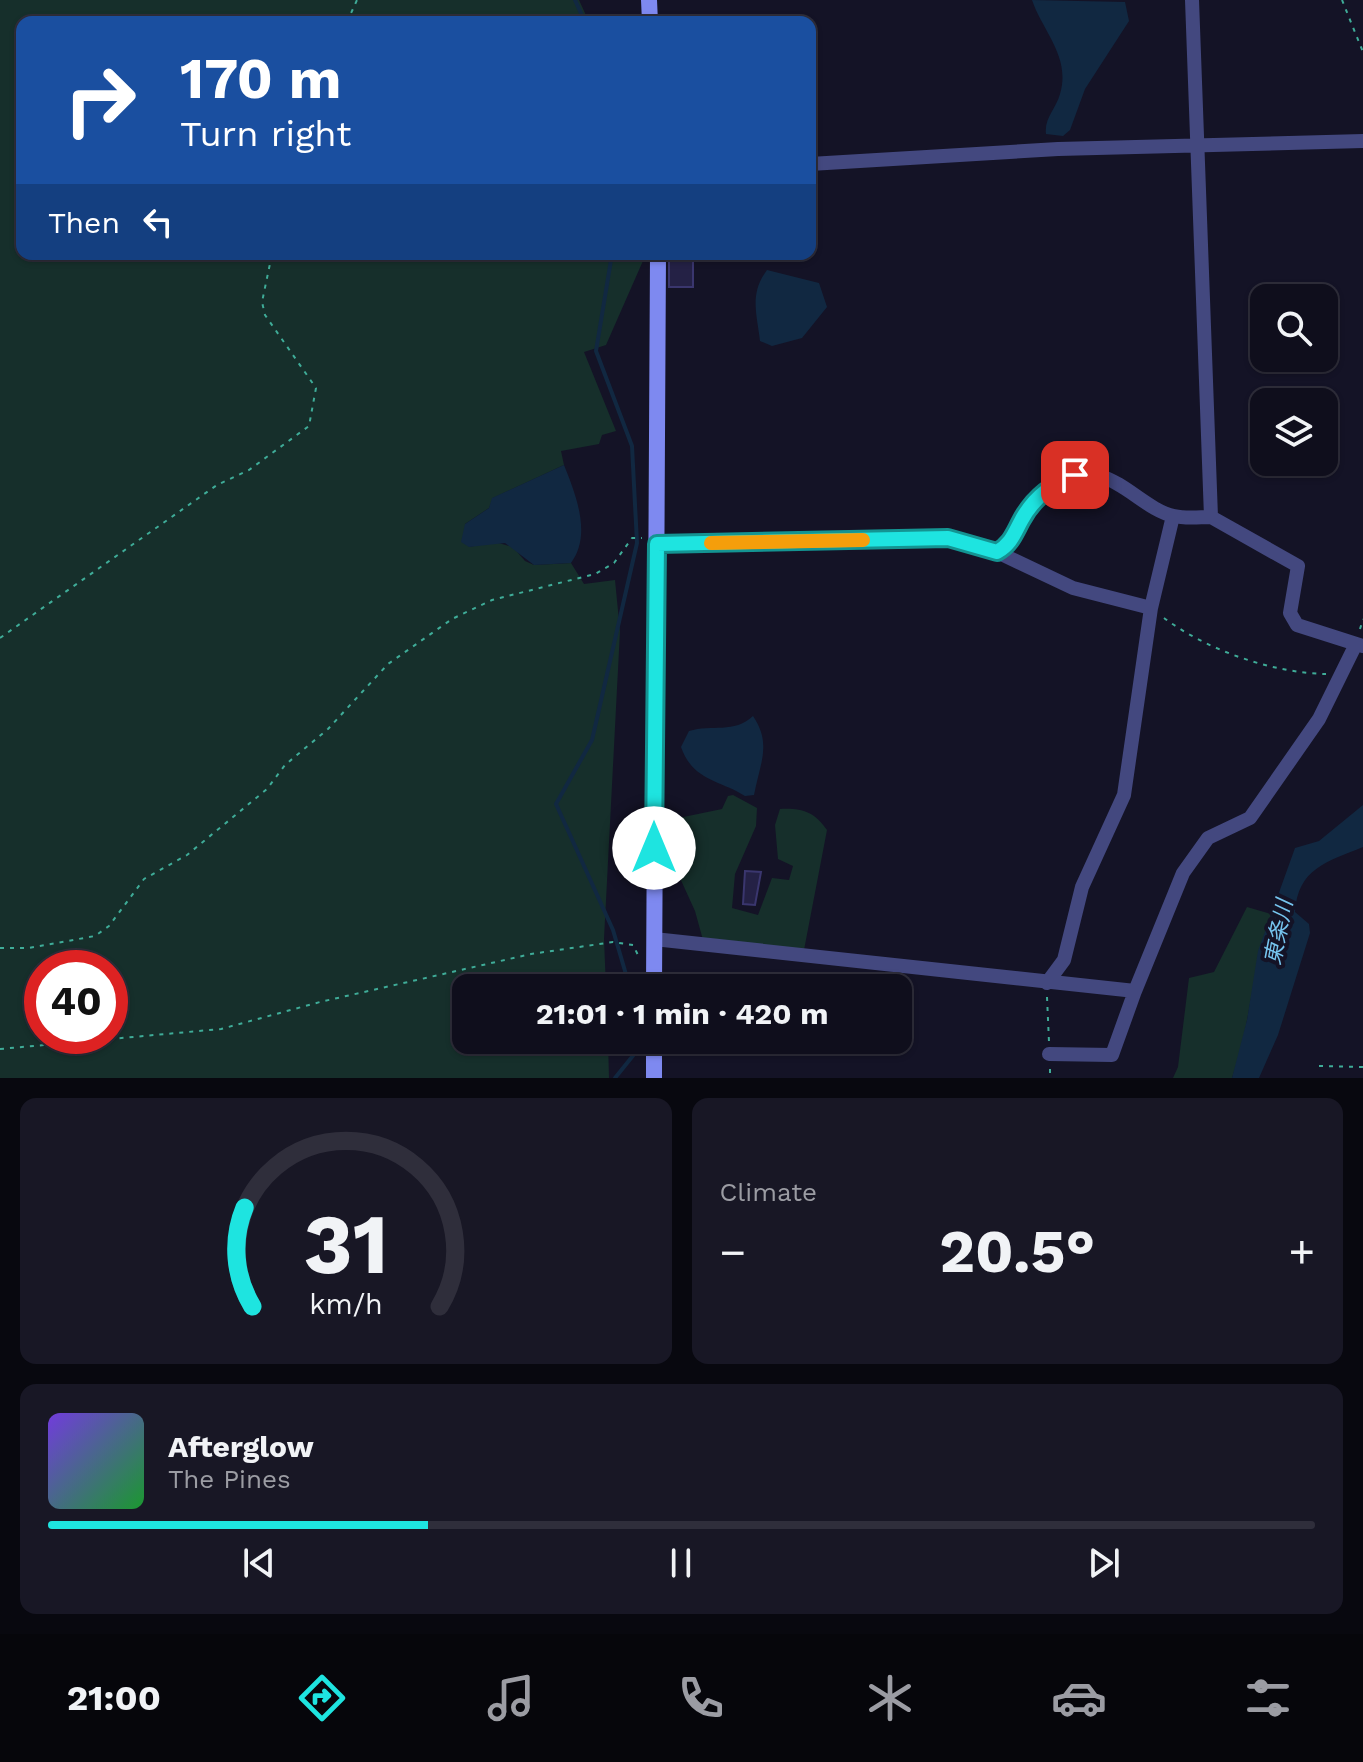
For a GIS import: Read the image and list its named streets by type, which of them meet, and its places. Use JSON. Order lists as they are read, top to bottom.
{
  "water": ["東条川"],
  "page": {
    "turn": ["170 m", "Turn right"],
    "then": "Then",
    "limit": "40",
    "trip": "21:01 · 1 min · 420 m",
    "tile": "Climate",
    "heat": ["−", "20.5°", "+"],
    "song": ["Afterglow", "The Pines"],
    "tabs": "21:00",
    "gauge": ["31", "km/h"]
  }
}
